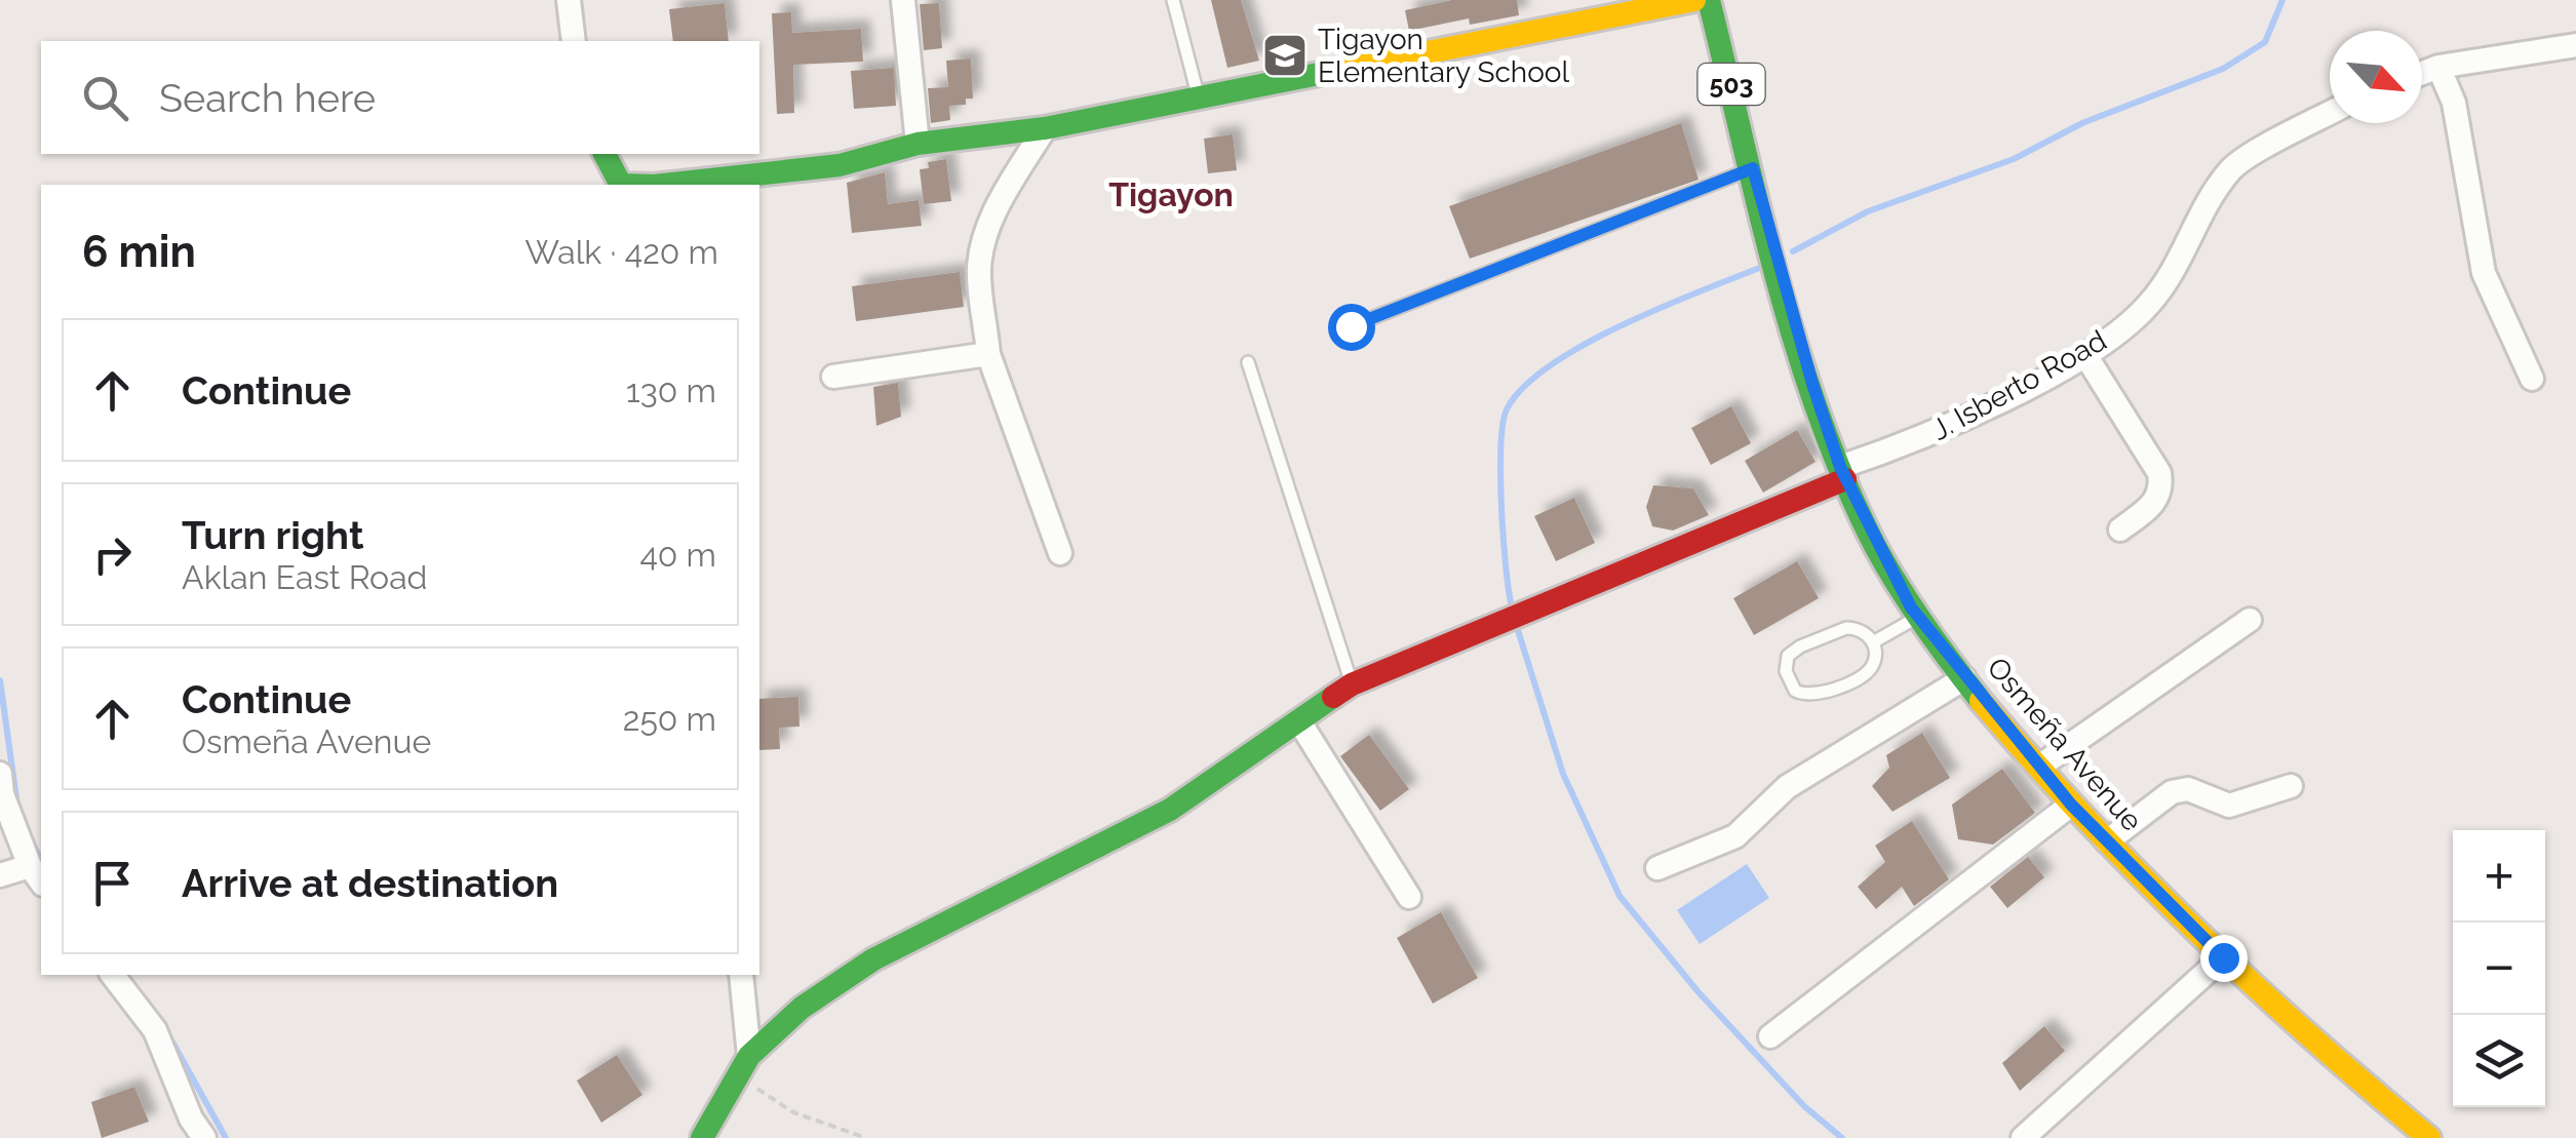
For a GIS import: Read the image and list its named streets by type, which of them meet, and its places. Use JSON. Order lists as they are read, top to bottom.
{
  "streets": {
    "street": ["503", "J. Isberto Road", "Osmeña Avenue"]
  },
  "crossings": [
    ["503", "Osmeña Avenue"],
    ["J. Isberto Road", "Osmeña Avenue"]
  ],
  "districts": ["Tigayon"],
  "places": {
    "school or university": ["Tigayon Elementary School"]
  },
  "north": "bottom right",
  "page": {
    "search": "Search here",
    "heading": ["6 min", "Walk · 420 m"],
    "list": [
      ["Continue", "130 m"],
      ["Turn right", "Aklan East Road", "40 m"],
      ["Continue", "Osmeña Avenue", "250 m"],
      "Arrive at destination"
    ],
    "map_buttons": ["+", "−"]
  }
}
